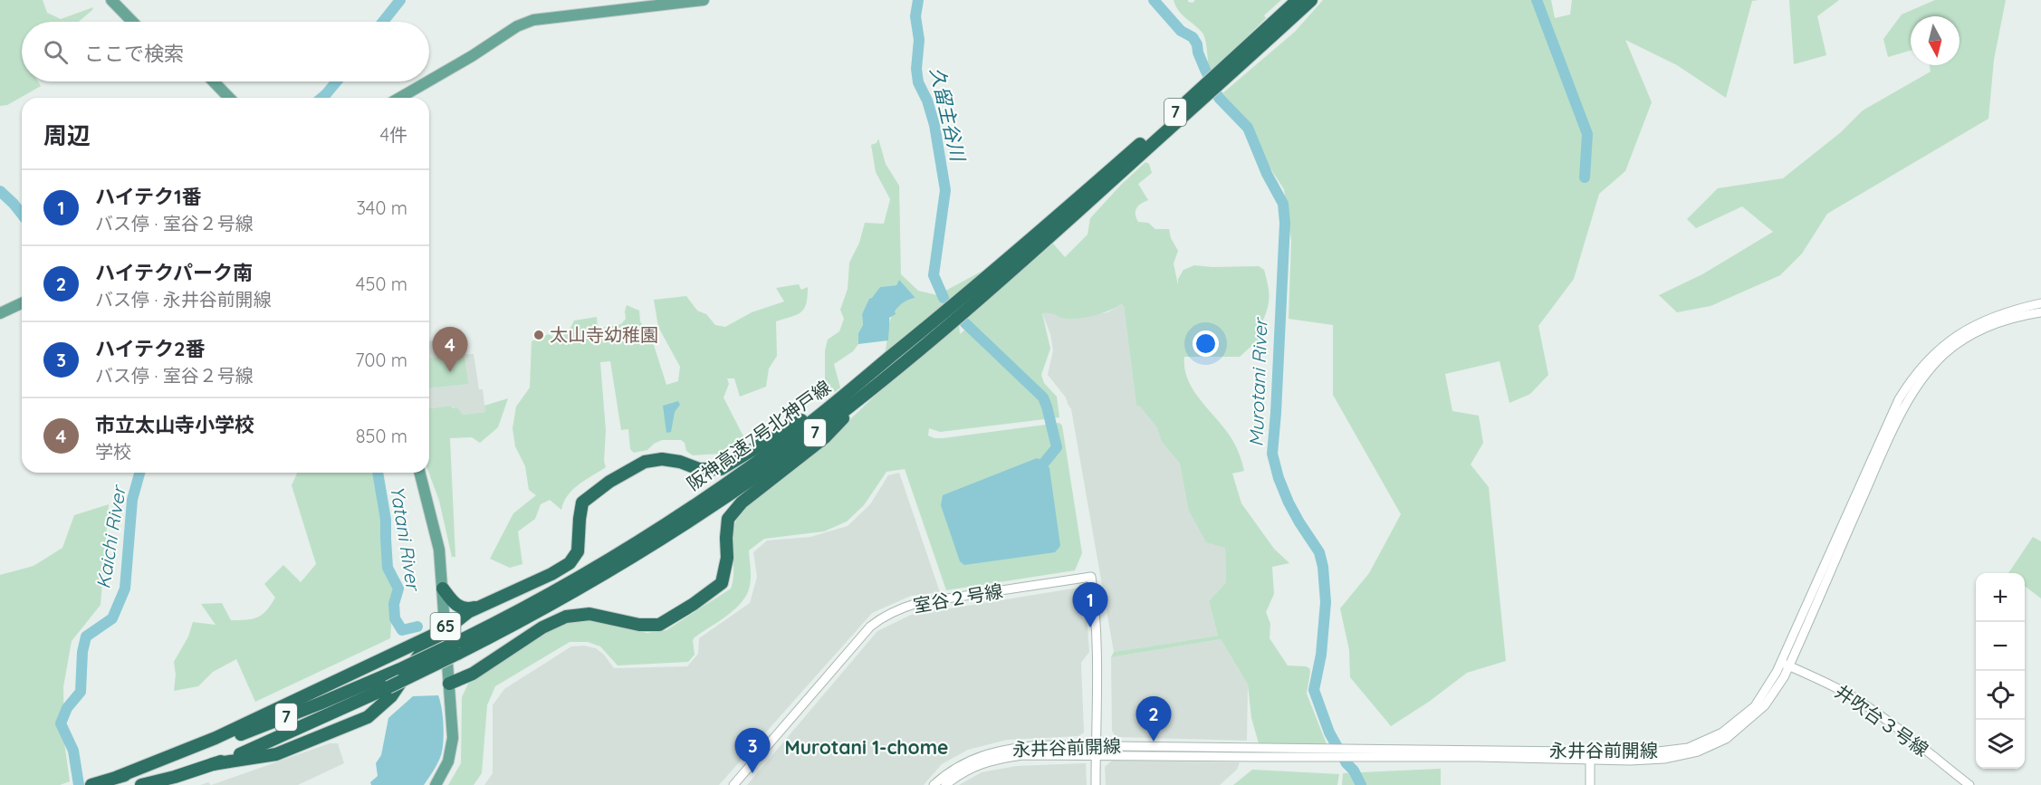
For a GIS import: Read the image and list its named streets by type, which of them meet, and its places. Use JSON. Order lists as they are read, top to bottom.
{
  "streets": {
    "highway": ["7", "阪神高速7号北神戸線"],
    "main road": ["65"],
    "street": ["室谷２号線", "井吹台３号線", "永井谷前開線"]
  },
  "crossings": [
    ["阪神高速7号北神戸線", "65"],
    ["室谷２号線", "永井谷前開線"],
    ["井吹台３号線", "永井谷前開線"]
  ],
  "districts": ["Murotani 1-chome"],
  "water": [
    "久留主谷川",
    "Murotani River",
    "Kaichi River",
    "Yatani River"
  ],
  "places": ["太山寺幼稚園"],
  "north": "bottom",
  "page": {
    "search": "ここで検索",
    "heading": ["周辺", "4件"],
    "list": [
      {
        "mark": "1",
        "name": "ハイテク1番",
        "note": "バス停 · 室谷２号線",
        "value": "340 m"
      },
      {
        "mark": "2",
        "name": "ハイテクパーク南",
        "note": "バス停 · 永井谷前開線",
        "value": "450 m"
      },
      {
        "mark": "3",
        "name": "ハイテク2番",
        "note": "バス停 · 室谷２号線",
        "value": "700 m"
      },
      {
        "mark": "4",
        "name": "市立太山寺小学校",
        "note": "学校",
        "value": "850 m"
      }
    ],
    "pins": [
      "4",
      "1",
      "2",
      "3"
    ],
    "map_buttons": ["+", "−"]
  }
}
